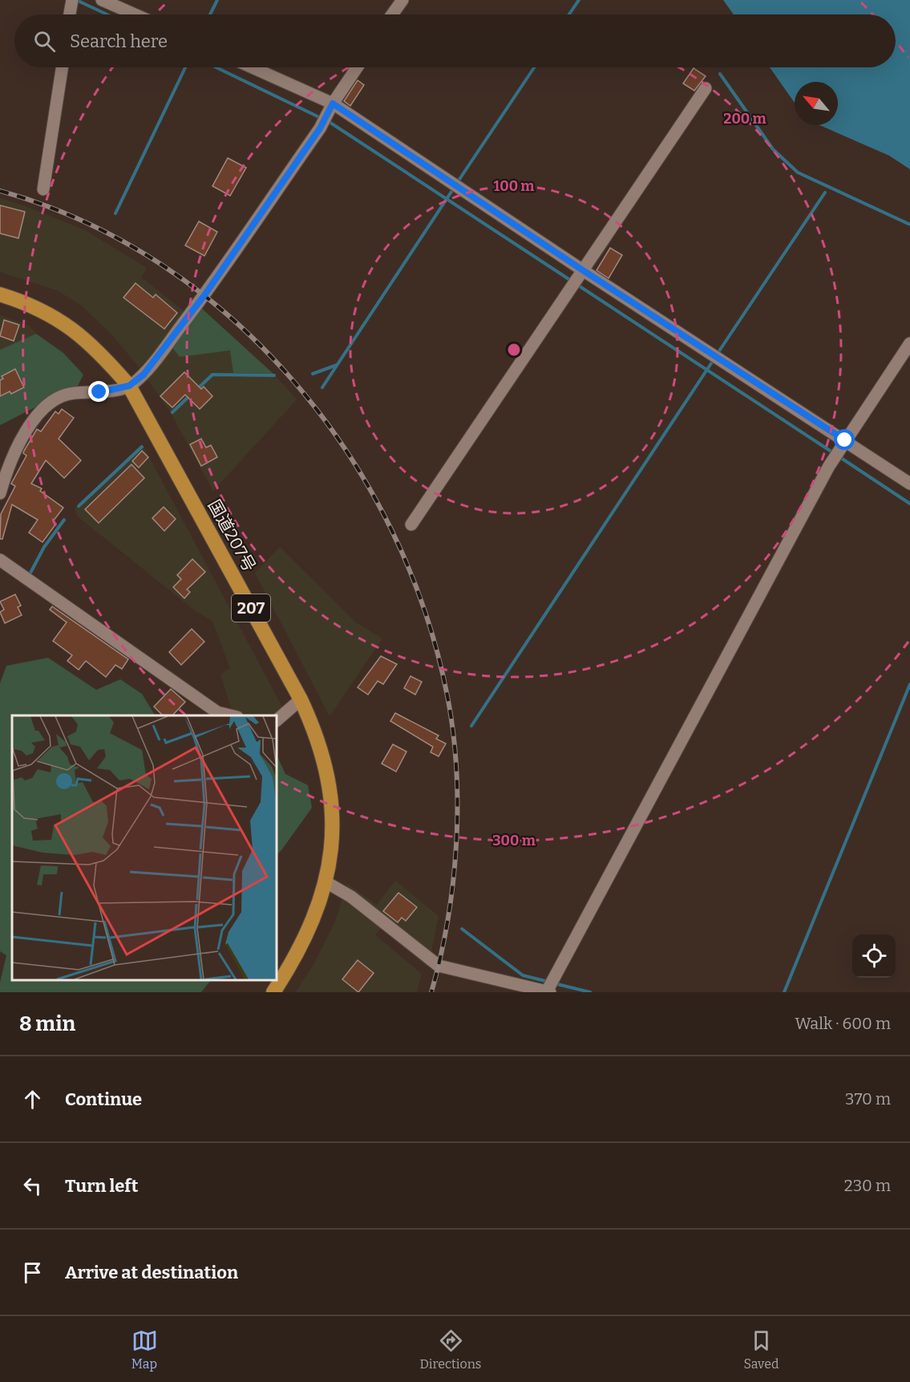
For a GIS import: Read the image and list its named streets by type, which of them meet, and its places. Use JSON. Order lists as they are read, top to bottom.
{
  "streets": {
    "highway": ["国道207号", "207"]
  },
  "north": "top left",
  "page": {
    "search": "Search here",
    "heading": ["8 min", "Walk · 600 m"],
    "list": [
      ["Continue", "370 m"],
      ["Turn left", "230 m"],
      "Arrive at destination"
    ],
    "nav": ["Map", "Directions", "Saved"]
  },
  "rings": ["200 m", "100 m", "300 m"]
}
